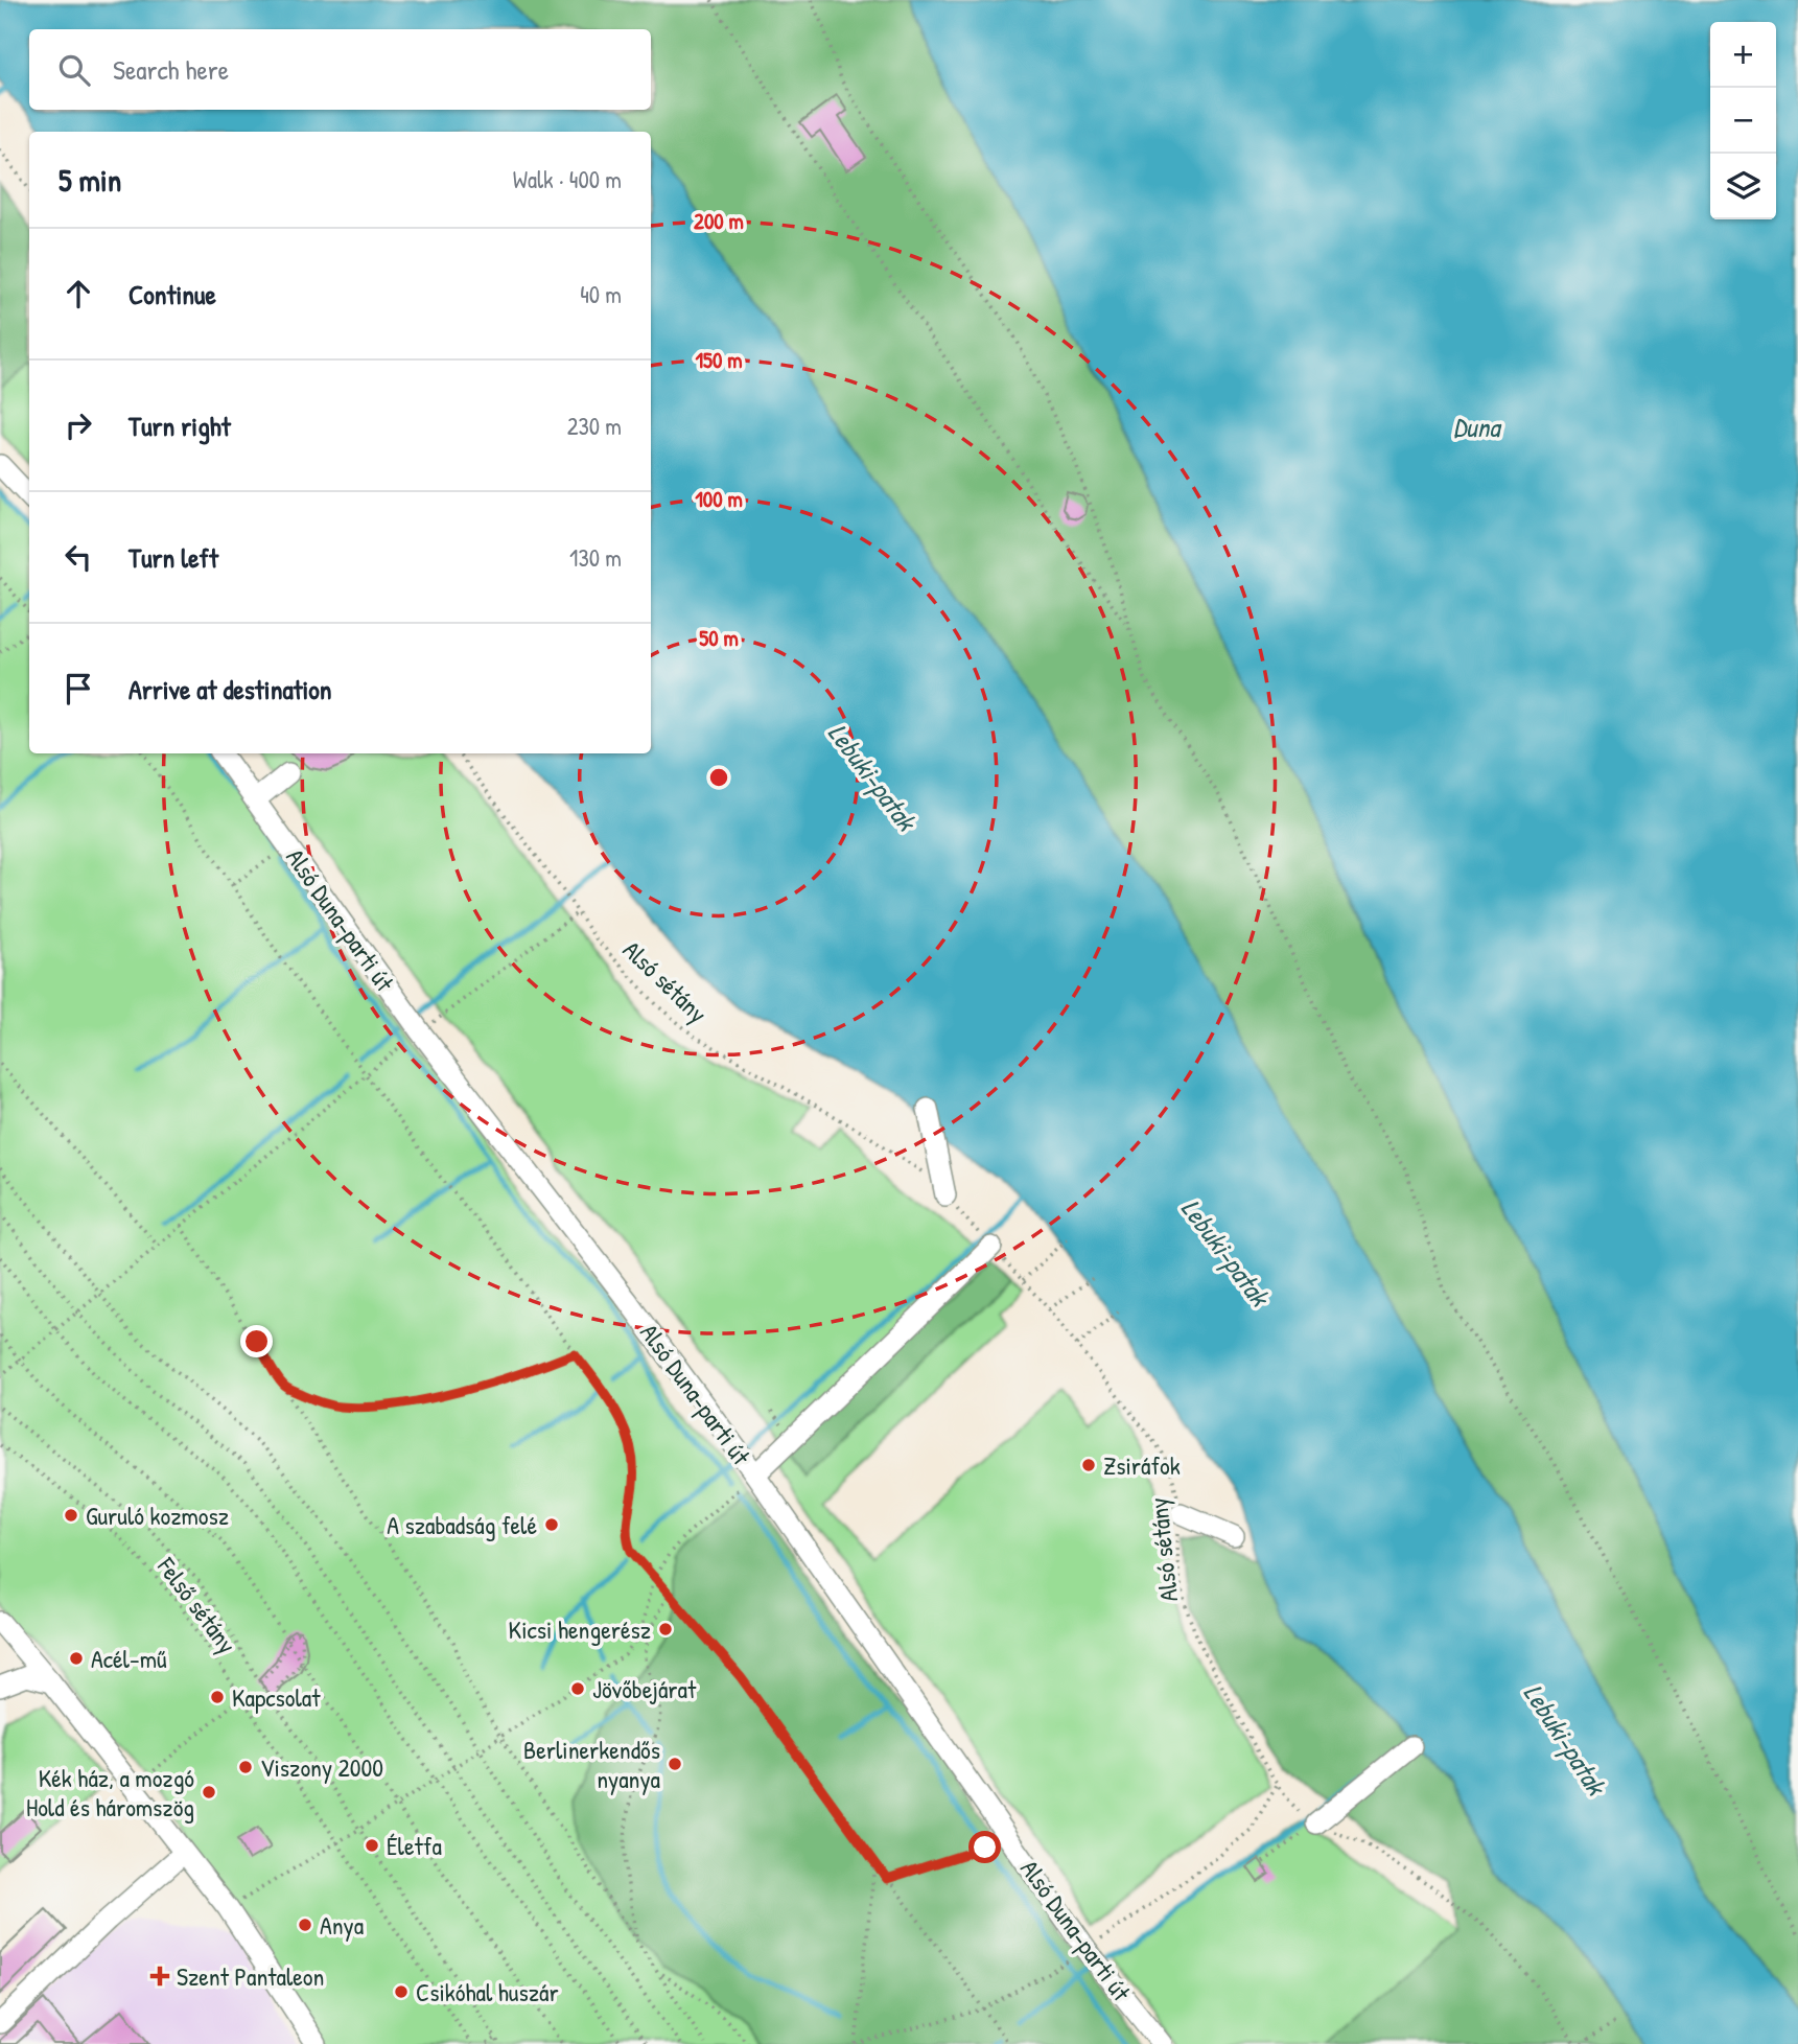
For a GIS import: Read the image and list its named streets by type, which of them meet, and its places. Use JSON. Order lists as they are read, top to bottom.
{
  "streets": {
    "street": ["Alsó Duna-parti út"],
    "path": ["Alsó sétány", "Felső sétány"]
  },
  "water": ["Duna", "Lebuki-patak"],
  "places": {
    "other": [
      "Zsiráfok",
      "Guruló kozmosz",
      "A szabadság felé",
      "Kicsi hengerész",
      "Acél-mű",
      "Jövőbejárat",
      "Kapcsolat",
      "Berlinerkendős nyanya",
      "Viszony 2000",
      "Kék ház, a mozgó Hold és háromszög",
      "Életfa",
      "Anya",
      "Csikóhal huszár"
    ],
    "health": ["Szent Pantaleon"]
  },
  "page": {
    "map_buttons": ["+", "−"],
    "search": "Search here",
    "heading": ["5 min", "Walk · 400 m"],
    "list": [
      ["Continue", "40 m"],
      ["Turn right", "230 m"],
      ["Turn left", "130 m"],
      "Arrive at destination"
    ]
  },
  "rings": [
    "200 m",
    "150 m",
    "100 m",
    "50 m"
  ]
}
